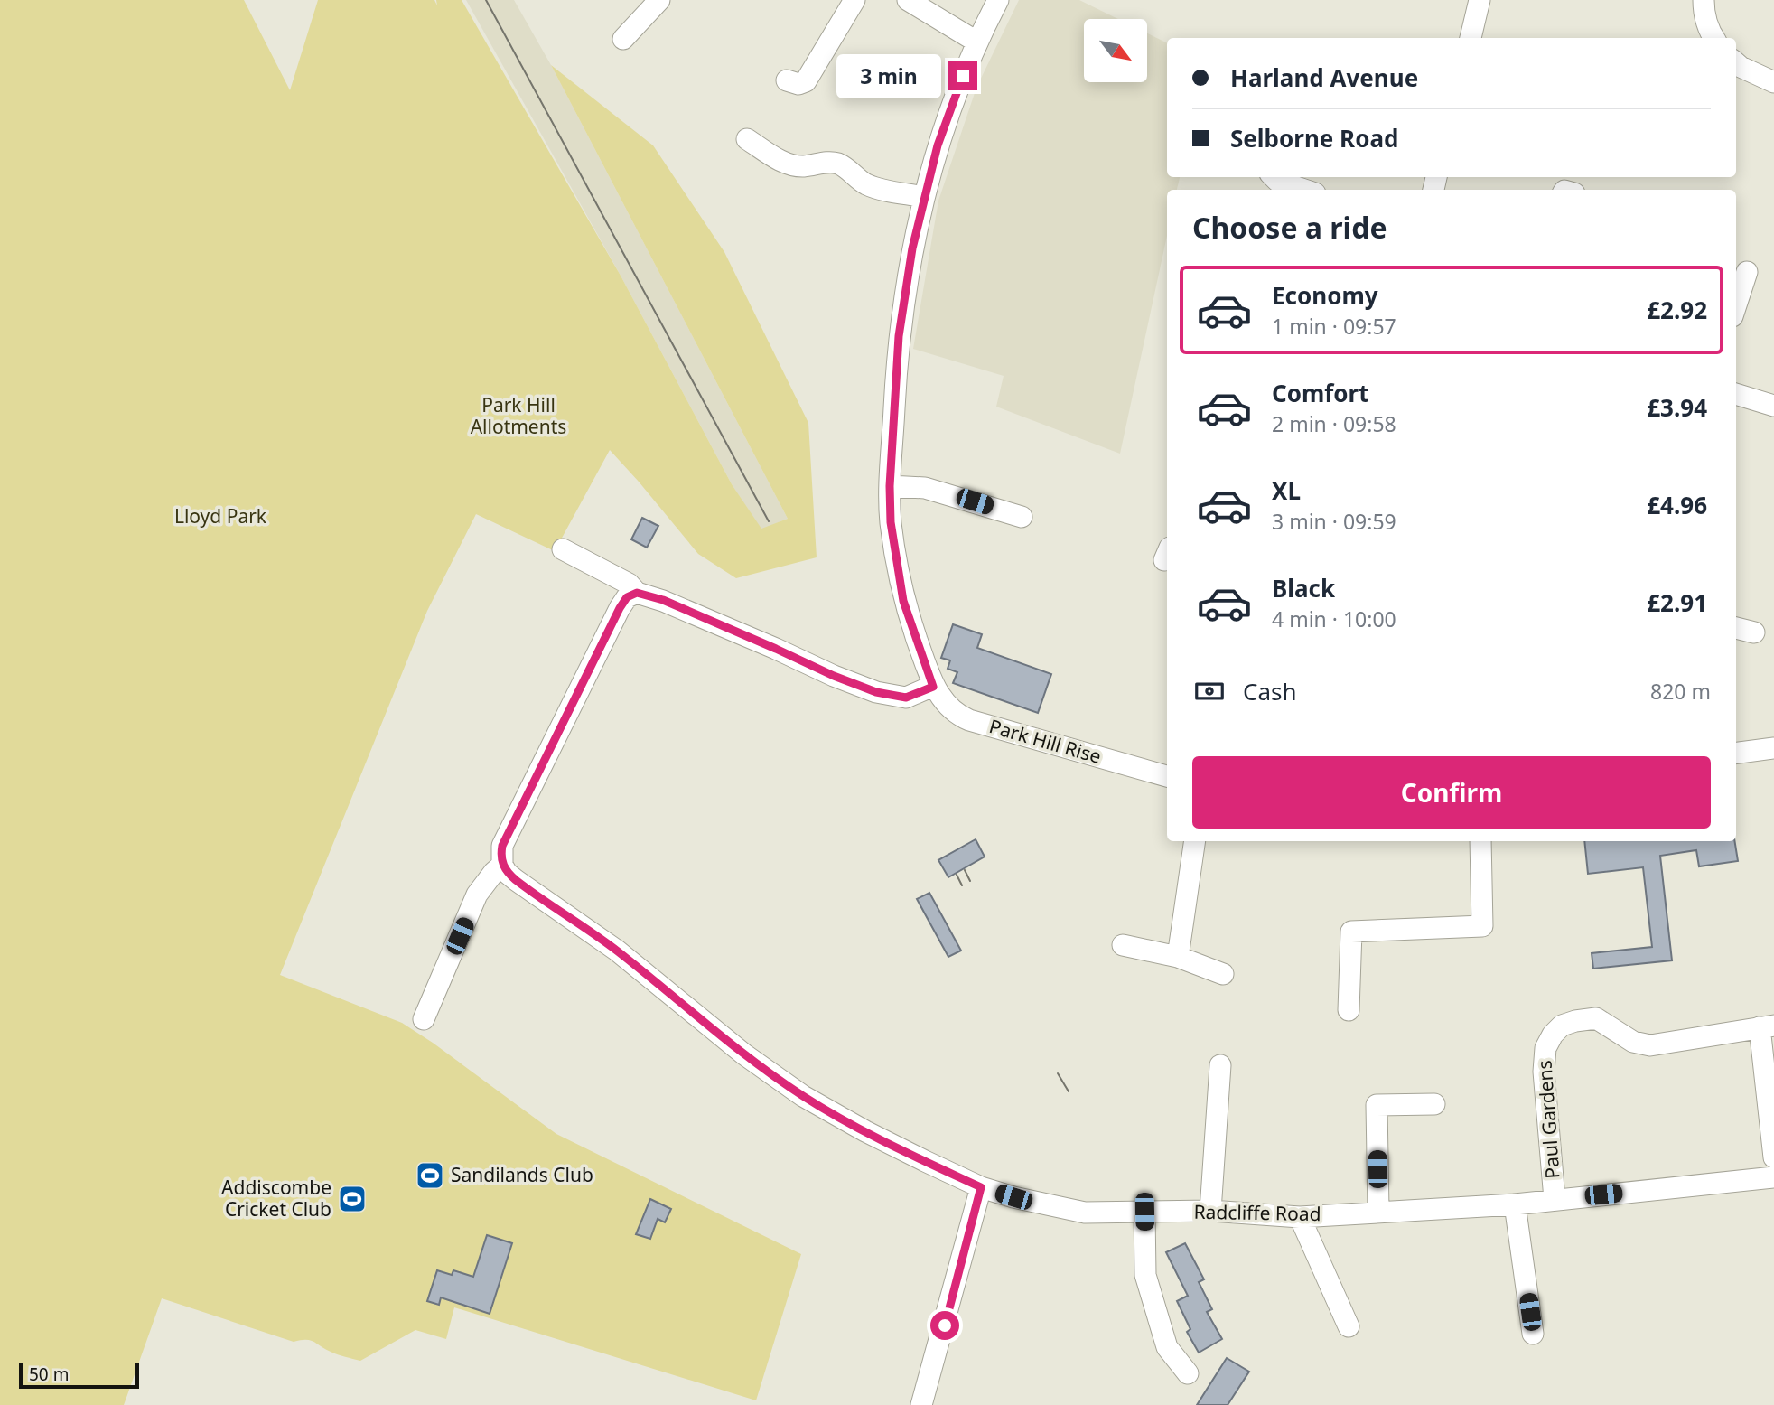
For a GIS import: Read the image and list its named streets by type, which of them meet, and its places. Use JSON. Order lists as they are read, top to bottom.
{
  "streets": {
    "street": ["Park Hill Rise", "Paul Gardens", "Radcliffe Road"]
  },
  "crossings": [
    ["Paul Gardens", "Radcliffe Road"]
  ],
  "parks": ["Park Hill Allotments", "Lloyd Park"],
  "places": {
    "sports": ["Sandilands Club", "Addiscombe Cricket Club"]
  },
  "scale_bar": "50 m",
  "north": "bottom right",
  "page": {
    "banner": ["Harland Avenue", "Selborne Road"],
    "bubble": "3 min",
    "heading": "Choose a ride",
    "list": [
      {
        "name": "Economy",
        "note": "1 min · 09:57",
        "value": "£2.92"
      },
      {
        "name": "Comfort",
        "note": "2 min · 09:58",
        "value": "£3.94"
      },
      {
        "name": "XL",
        "note": "3 min · 09:59",
        "value": "£4.96"
      },
      {
        "name": "Black",
        "note": "4 min · 10:00",
        "value": "£2.91"
      }
    ],
    "pay": ["Cash", "820 m"],
    "buttons": "Confirm",
    "scale": "50 m"
  }
}
